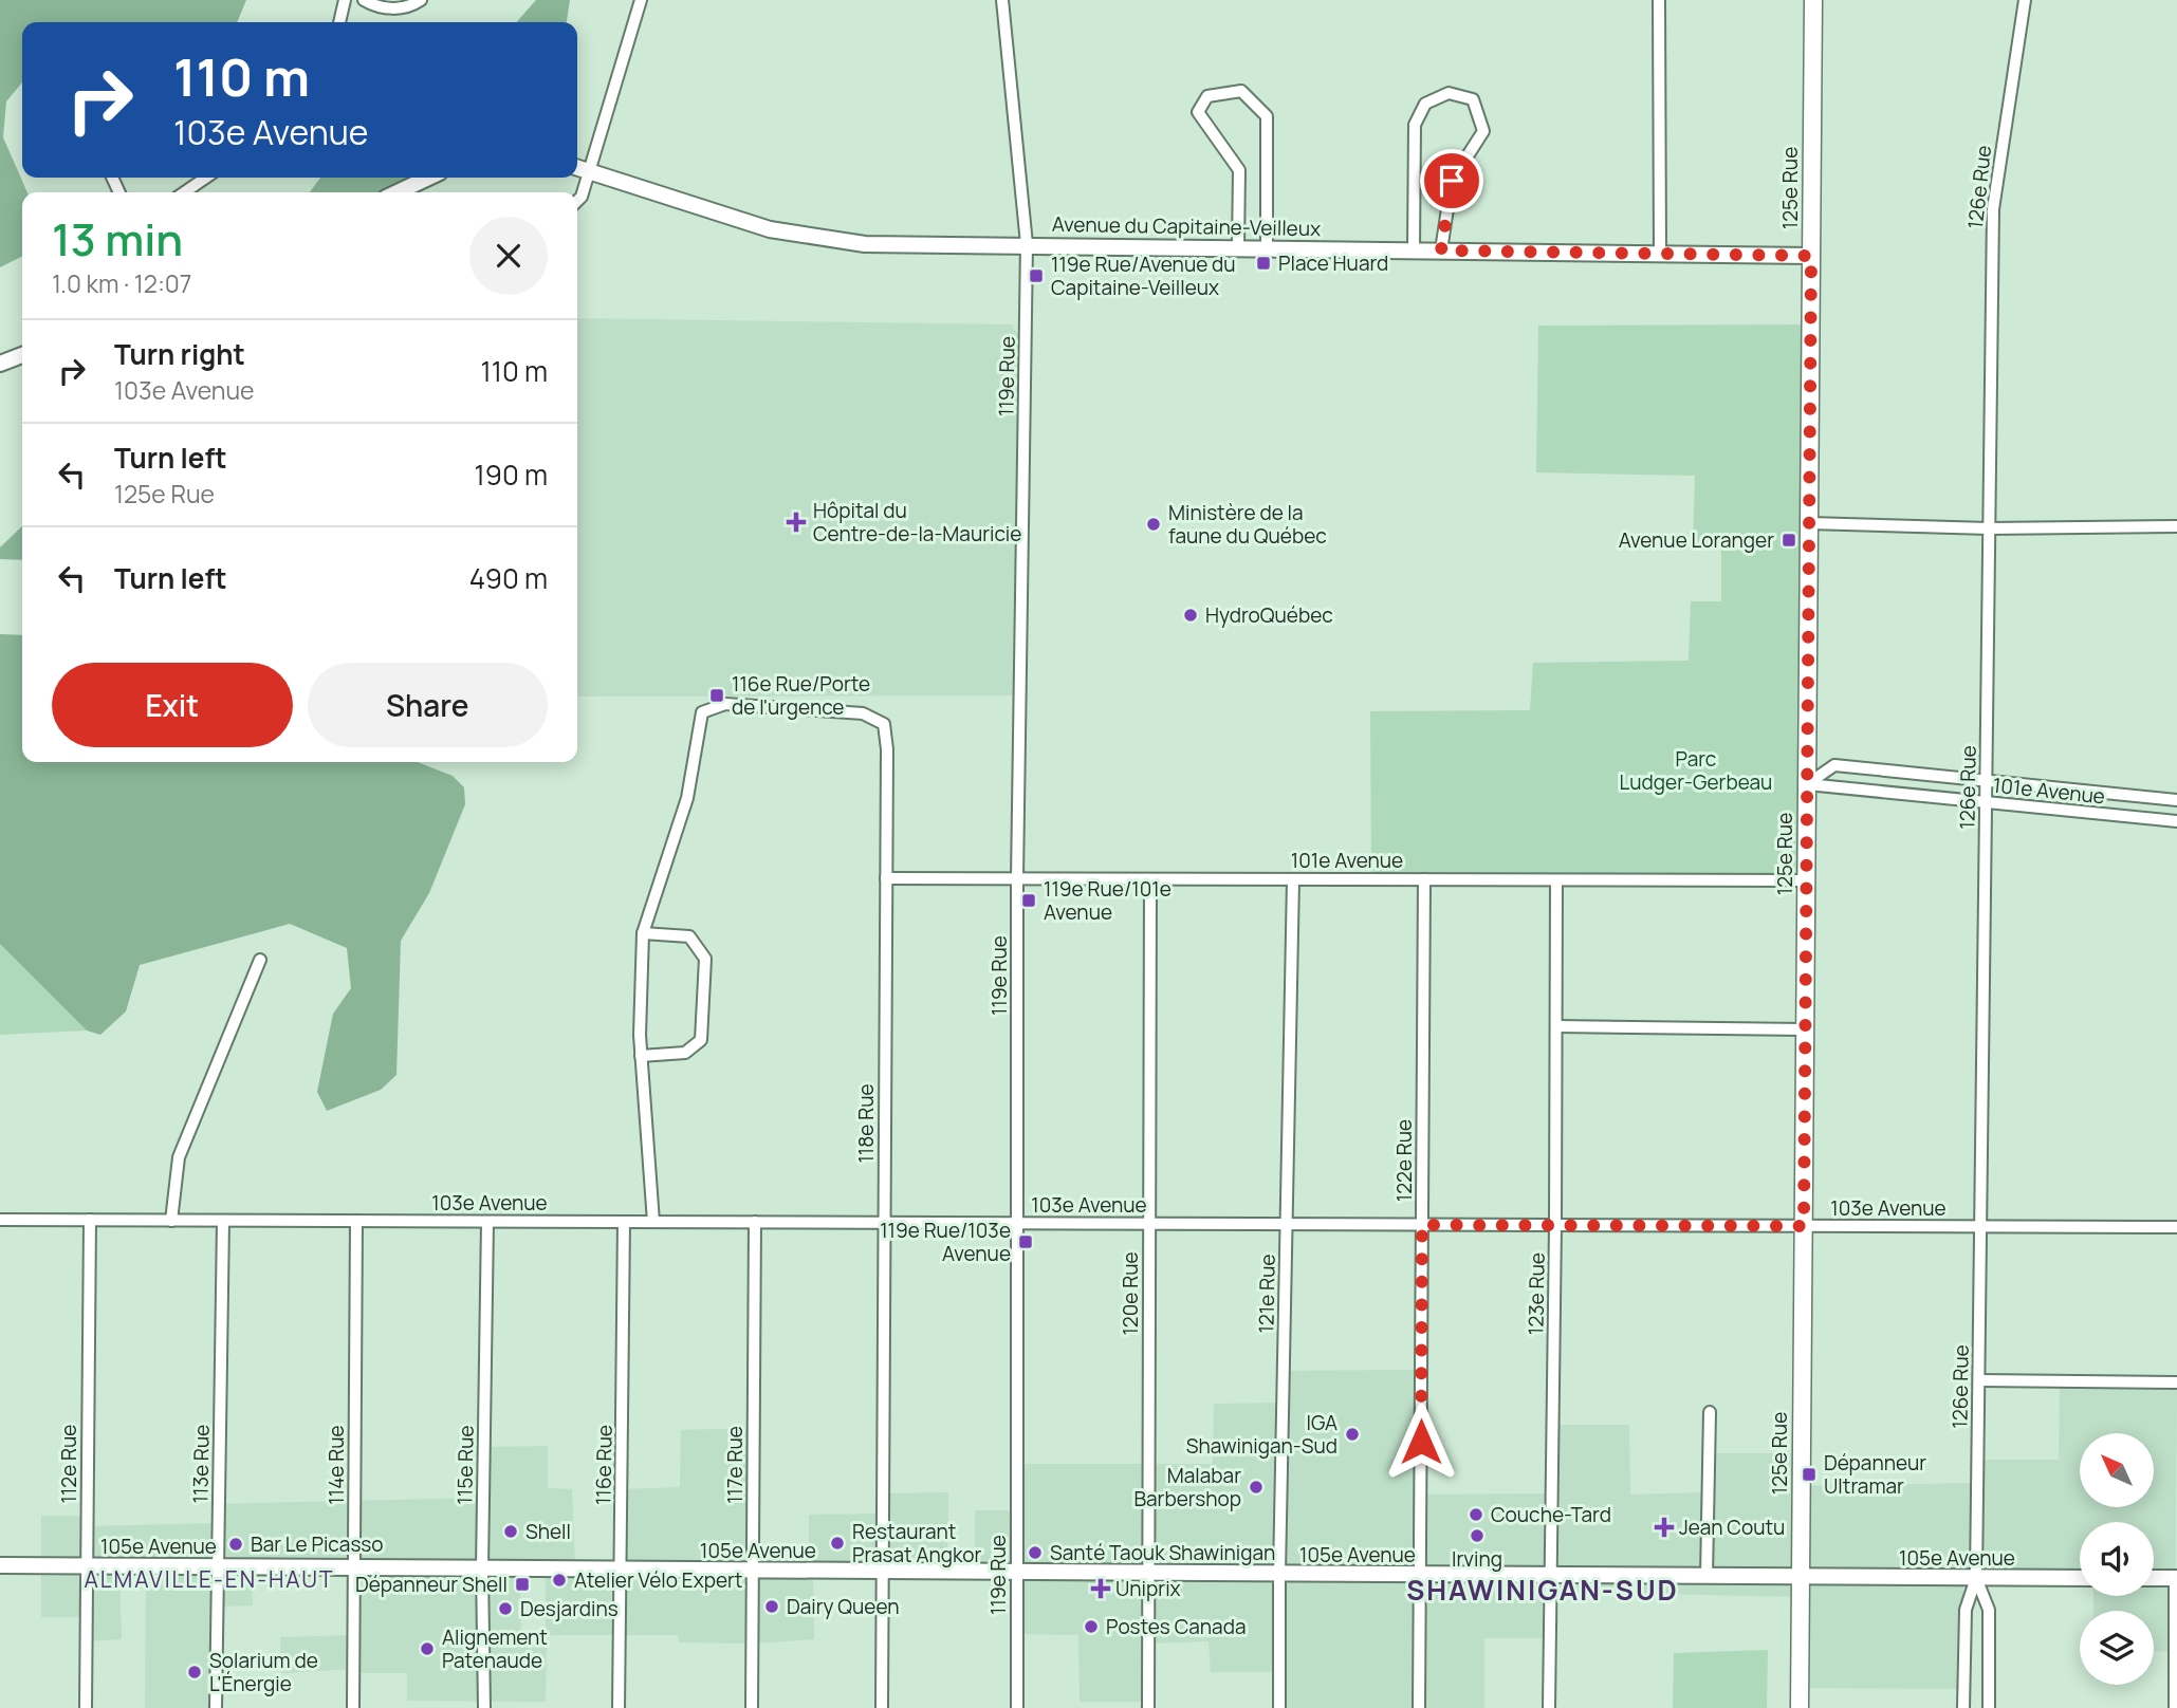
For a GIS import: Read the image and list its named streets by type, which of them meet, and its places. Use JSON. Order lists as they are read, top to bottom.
{
  "streets": {
    "main road": ["125e Rue"],
    "street": [
      "126e Rue",
      "Avenue du Capitaine-Veilleux",
      "119e Rue",
      "101e Avenue",
      "118e Rue",
      "122e Rue",
      "103e Avenue",
      "120e Rue",
      "121e Rue",
      "123e Rue",
      "112e Rue",
      "113e Rue",
      "114e Rue",
      "115e Rue",
      "116e Rue",
      "117e Rue",
      "105e Avenue"
    ]
  },
  "crossings": [
    ["126e Rue", "101e Avenue"],
    ["126e Rue", "103e Avenue"],
    ["126e Rue", "105e Avenue"],
    ["125e Rue", "Avenue du Capitaine-Veilleux"],
    ["125e Rue", "101e Avenue"],
    ["125e Rue", "103e Avenue"],
    ["125e Rue", "105e Avenue"],
    ["Avenue du Capitaine-Veilleux", "119e Rue"],
    ["119e Rue", "101e Avenue"],
    ["119e Rue", "103e Avenue"],
    ["119e Rue", "105e Avenue"],
    ["101e Avenue", "118e Rue"],
    ["101e Avenue", "122e Rue"],
    ["101e Avenue", "120e Rue"],
    ["101e Avenue", "121e Rue"],
    ["101e Avenue", "123e Rue"],
    ["118e Rue", "103e Avenue"],
    ["118e Rue", "105e Avenue"],
    ["122e Rue", "103e Avenue"],
    ["122e Rue", "105e Avenue"],
    ["103e Avenue", "120e Rue"],
    ["103e Avenue", "121e Rue"],
    ["103e Avenue", "123e Rue"],
    ["103e Avenue", "112e Rue"],
    ["103e Avenue", "113e Rue"],
    ["103e Avenue", "114e Rue"],
    ["103e Avenue", "115e Rue"],
    ["103e Avenue", "116e Rue"],
    ["103e Avenue", "117e Rue"],
    ["120e Rue", "105e Avenue"],
    ["121e Rue", "105e Avenue"],
    ["123e Rue", "105e Avenue"],
    ["112e Rue", "105e Avenue"],
    ["113e Rue", "105e Avenue"],
    ["114e Rue", "105e Avenue"],
    ["115e Rue", "105e Avenue"],
    ["116e Rue", "105e Avenue"],
    ["117e Rue", "105e Avenue"]
  ],
  "districts": ["ALMAVILLE-EN-HAUT", "SHAWINIGAN-SUD"],
  "parks": ["Parc Ludger-Gerbeau"],
  "places": {
    "transit": [
      "Place Huard",
      "119e Rue/Avenue du Capitaine-Veilleux",
      "Avenue Loranger",
      "116e Rue/Porte de l'urgence",
      "119e Rue/101e Avenue",
      "119e Rue/103e Avenue",
      "Dépanneur Ultramar",
      "Dépanneur Shell"
    ],
    "health": ["Hôpital du Centre-de-la-Mauricie", "Jean Coutu", "Uniprix"],
    "other": [
      "Ministère de la faune du Québec",
      "HydroQuébec",
      "IGA Shawinigan-Sud",
      "Malabar Barbershop",
      "Couche-Tard",
      "Shell",
      "Irving",
      "Restaurant Prasat Angkor",
      "Bar Le Picasso",
      "Santé Taouk Shawinigan",
      "Atelier Vélo Expert",
      "Dairy Queen",
      "Desjardins",
      "Postes Canada",
      "Alignement Patenaude",
      "Solarium de L'Énergie"
    ]
  },
  "north": "top left",
  "page": {
    "turn": ["110 m", "103e Avenue"],
    "heading": ["13 min", "1.0 km · 12:07"],
    "list": [
      {
        "name": "Turn right",
        "note": "103e Avenue",
        "value": "110 m"
      },
      {
        "name": "Turn left",
        "note": "125e Rue",
        "value": "190 m"
      },
      {
        "name": "Turn left",
        "value": "490 m"
      }
    ],
    "buttons": ["Exit", "Share"]
  }
}
